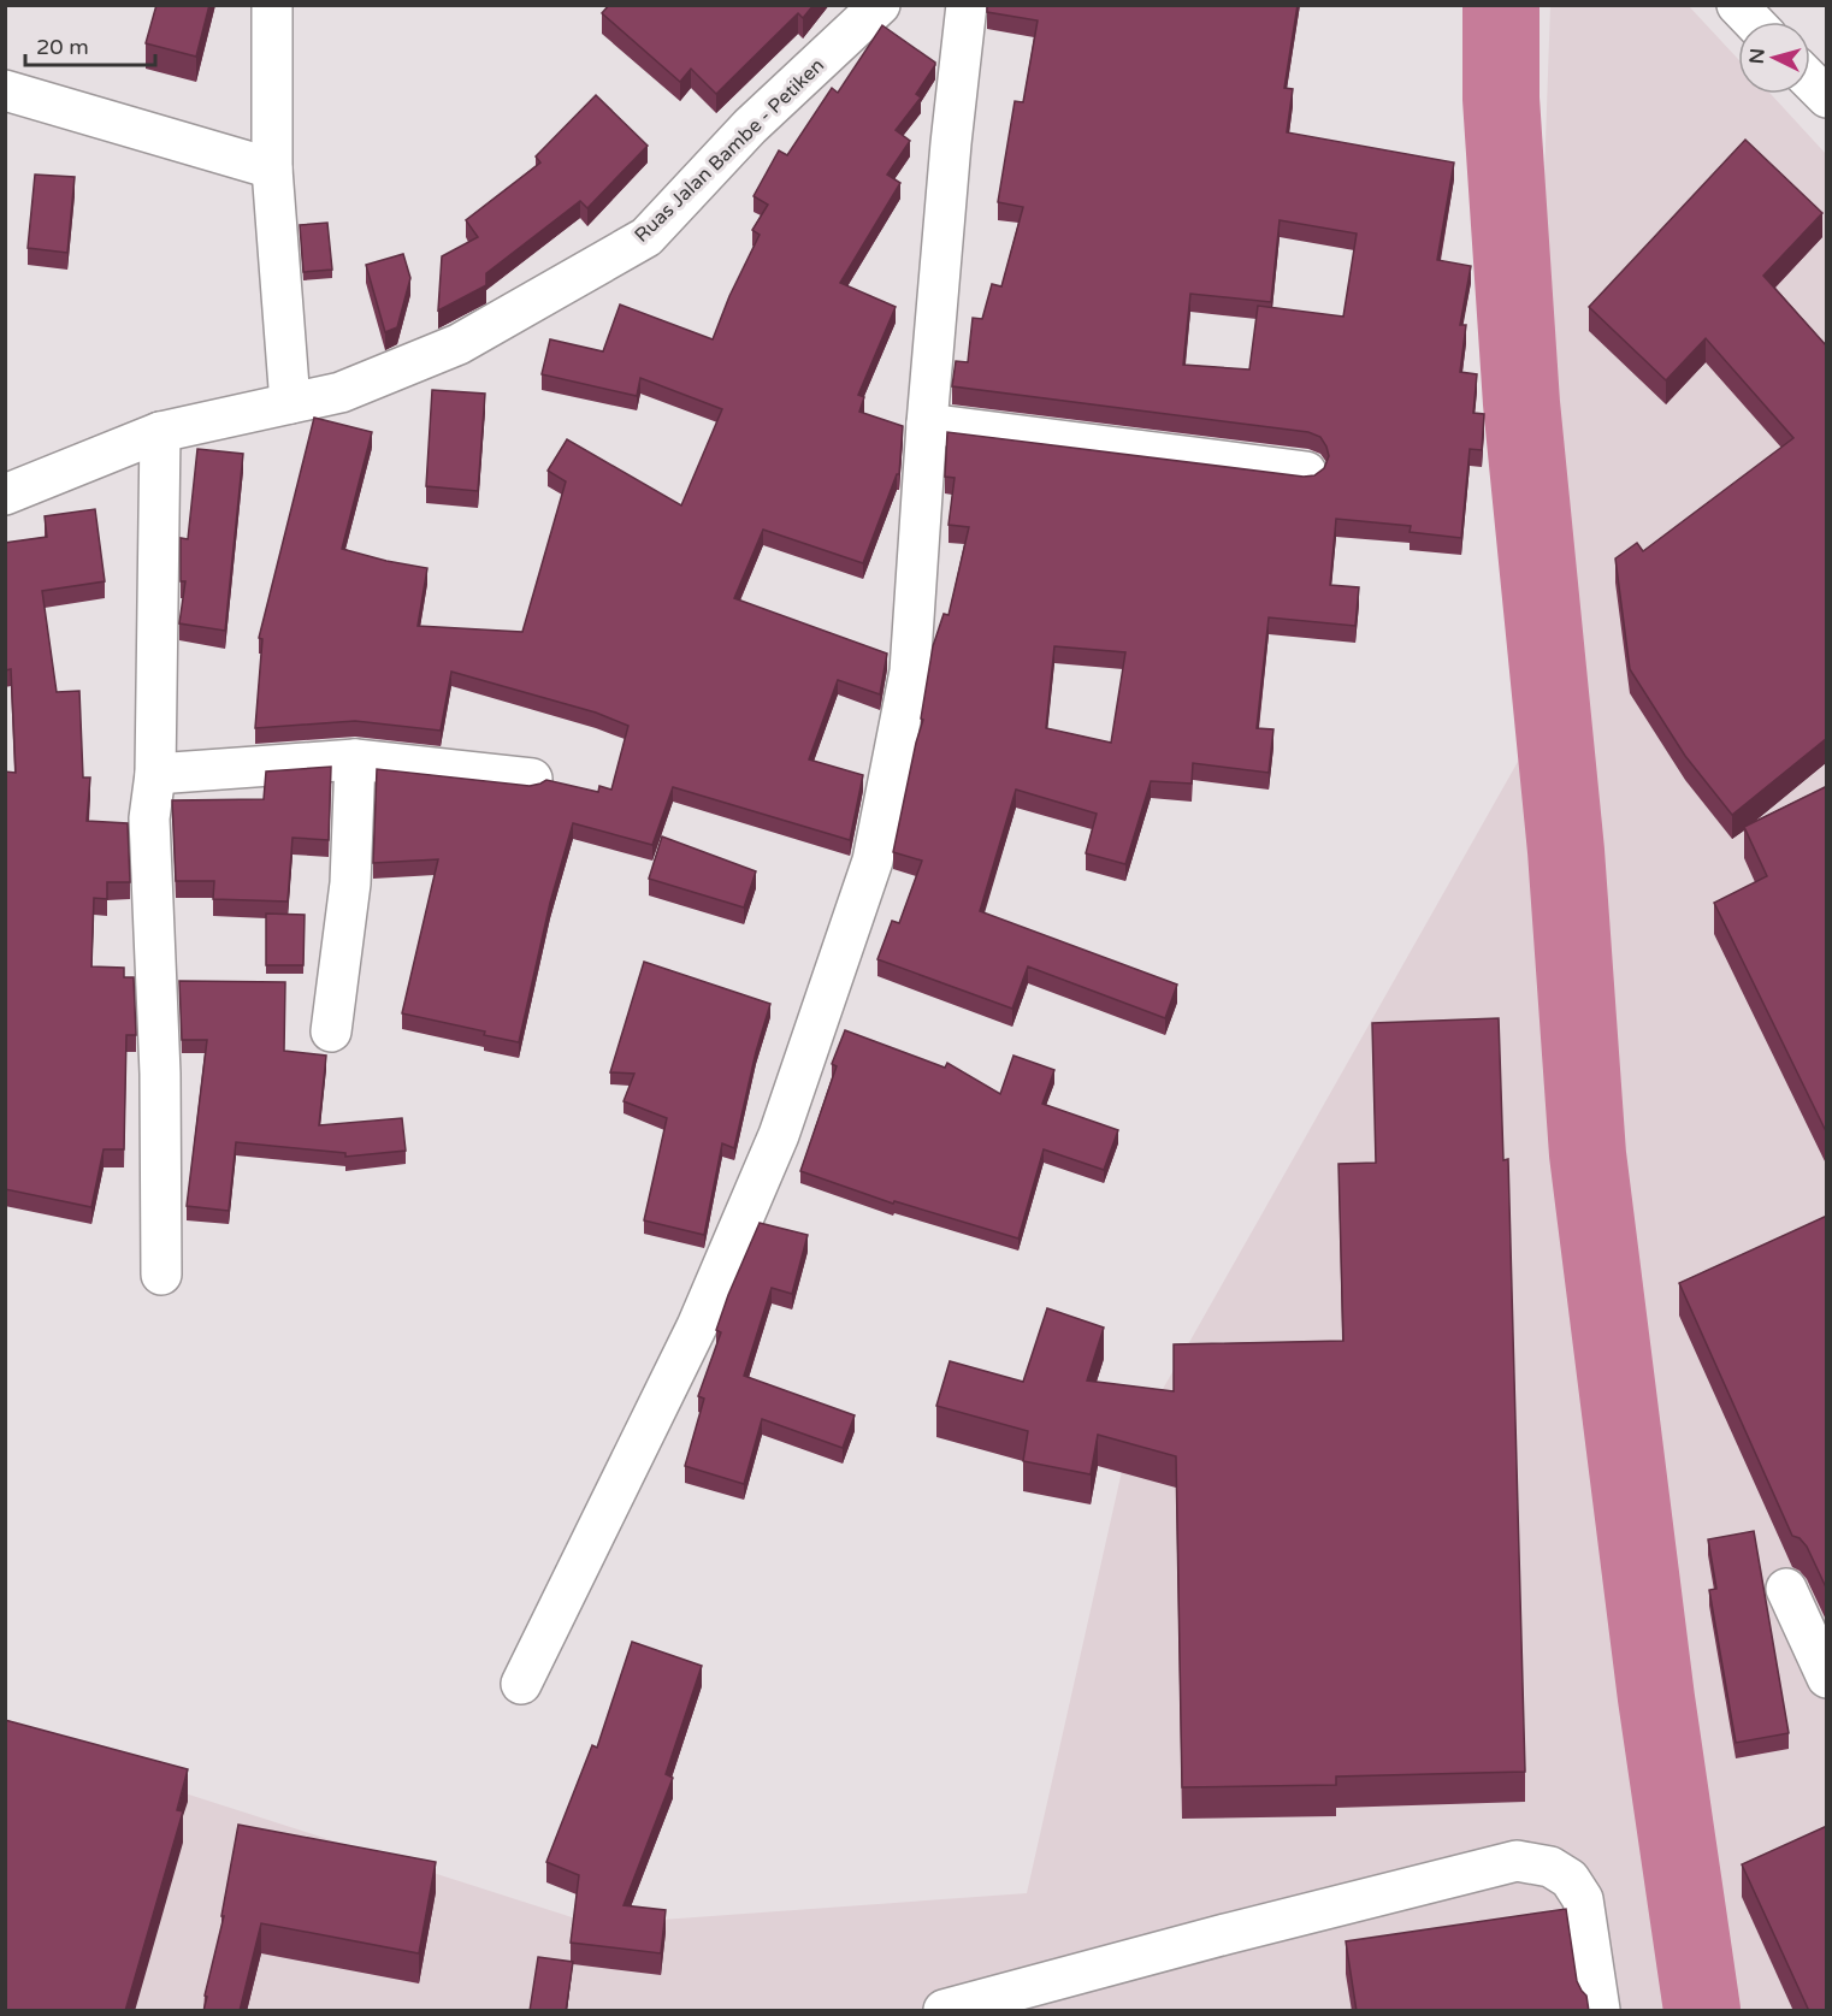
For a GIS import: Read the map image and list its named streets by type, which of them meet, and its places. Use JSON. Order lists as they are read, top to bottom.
{
  "streets": {
    "street": ["Ruas Jalan Bambe - Petiken"]
  },
  "scale_bar": "20 m",
  "north": "left"
}
